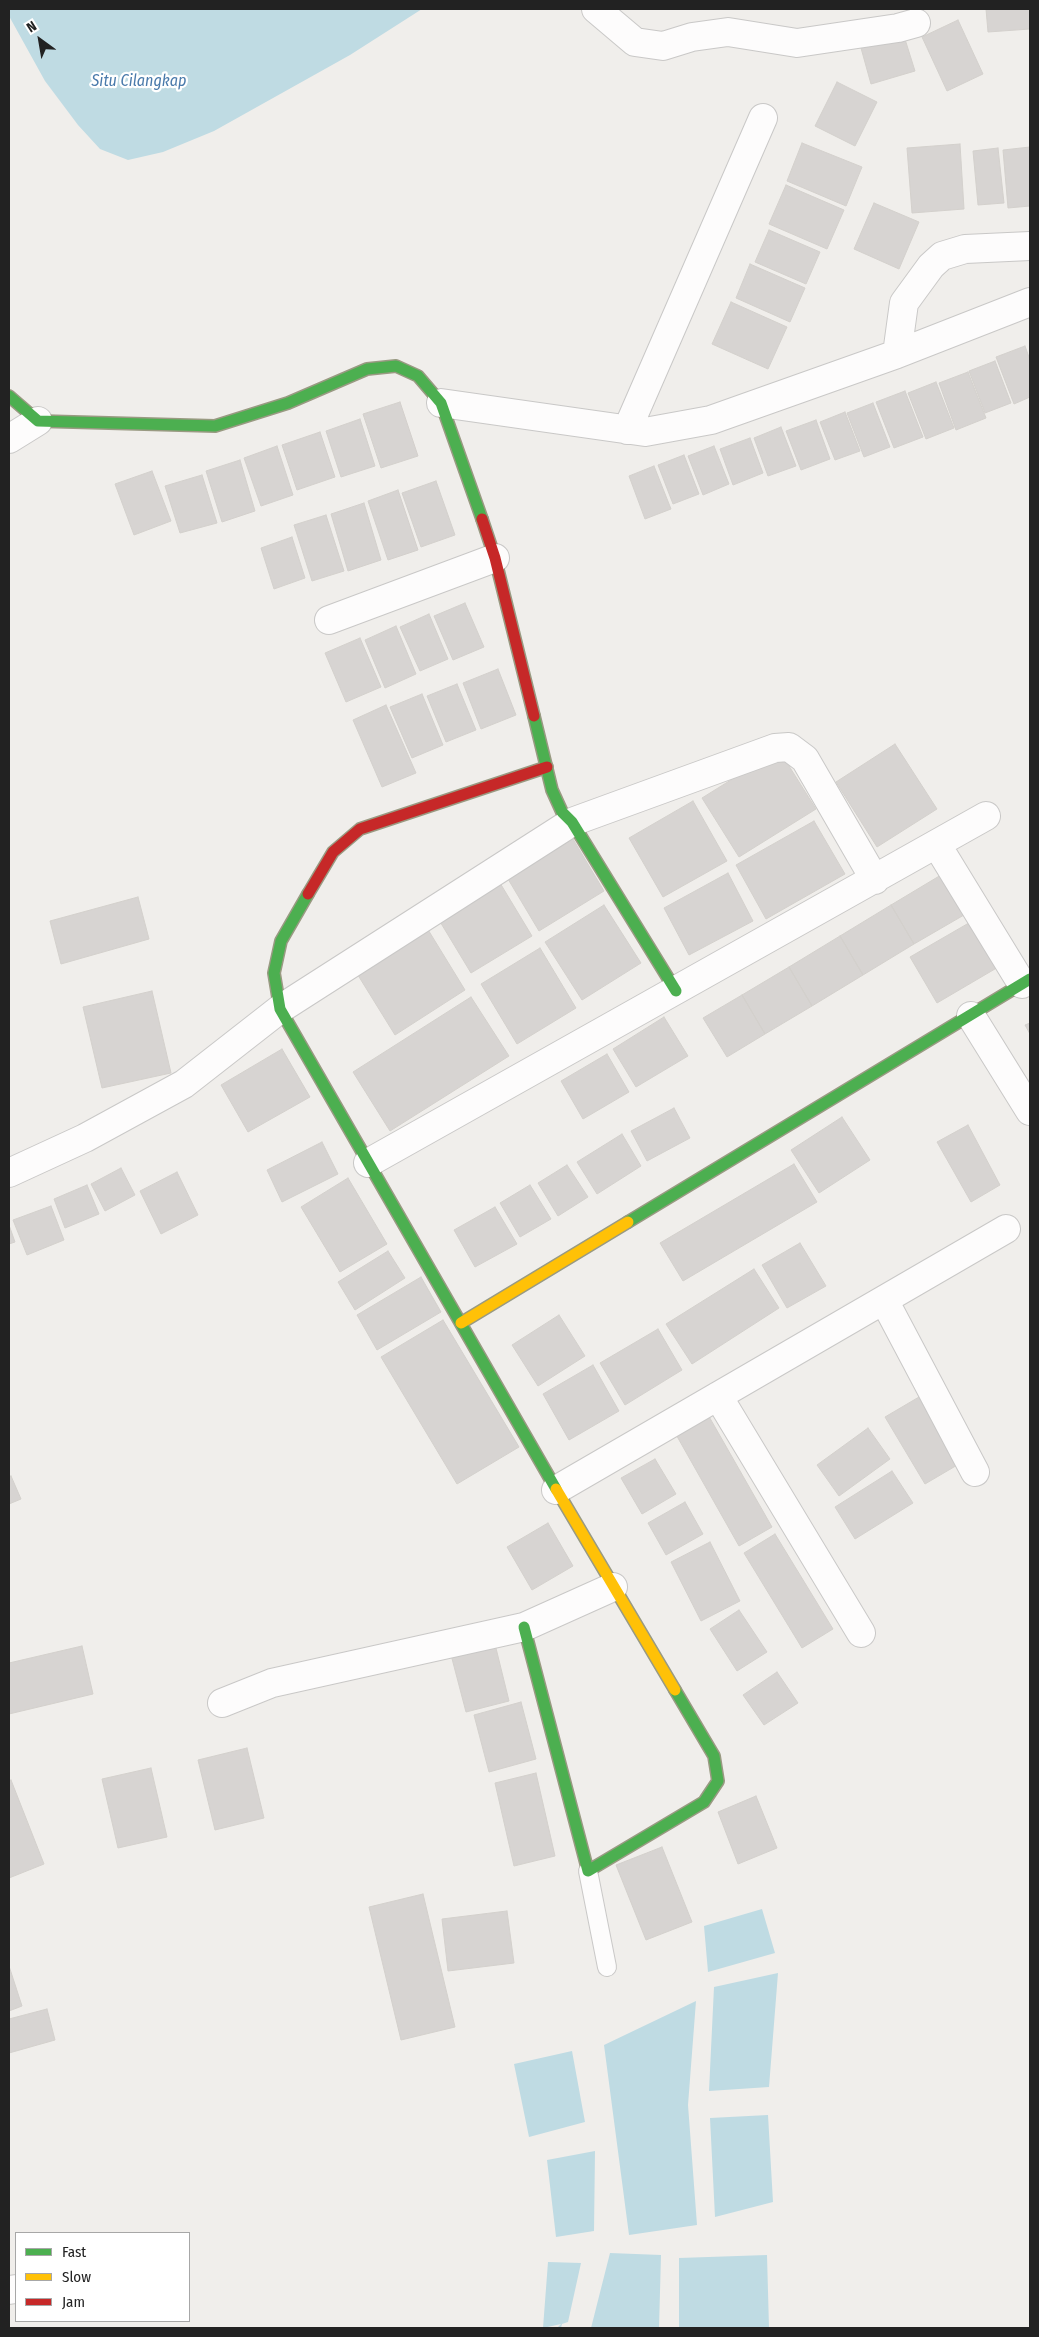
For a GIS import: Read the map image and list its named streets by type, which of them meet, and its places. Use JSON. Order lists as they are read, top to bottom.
{
  "water": ["Situ Cilangkap"],
  "legend": ["Fast", "Slow", "Jam"],
  "north": "top left"
}
